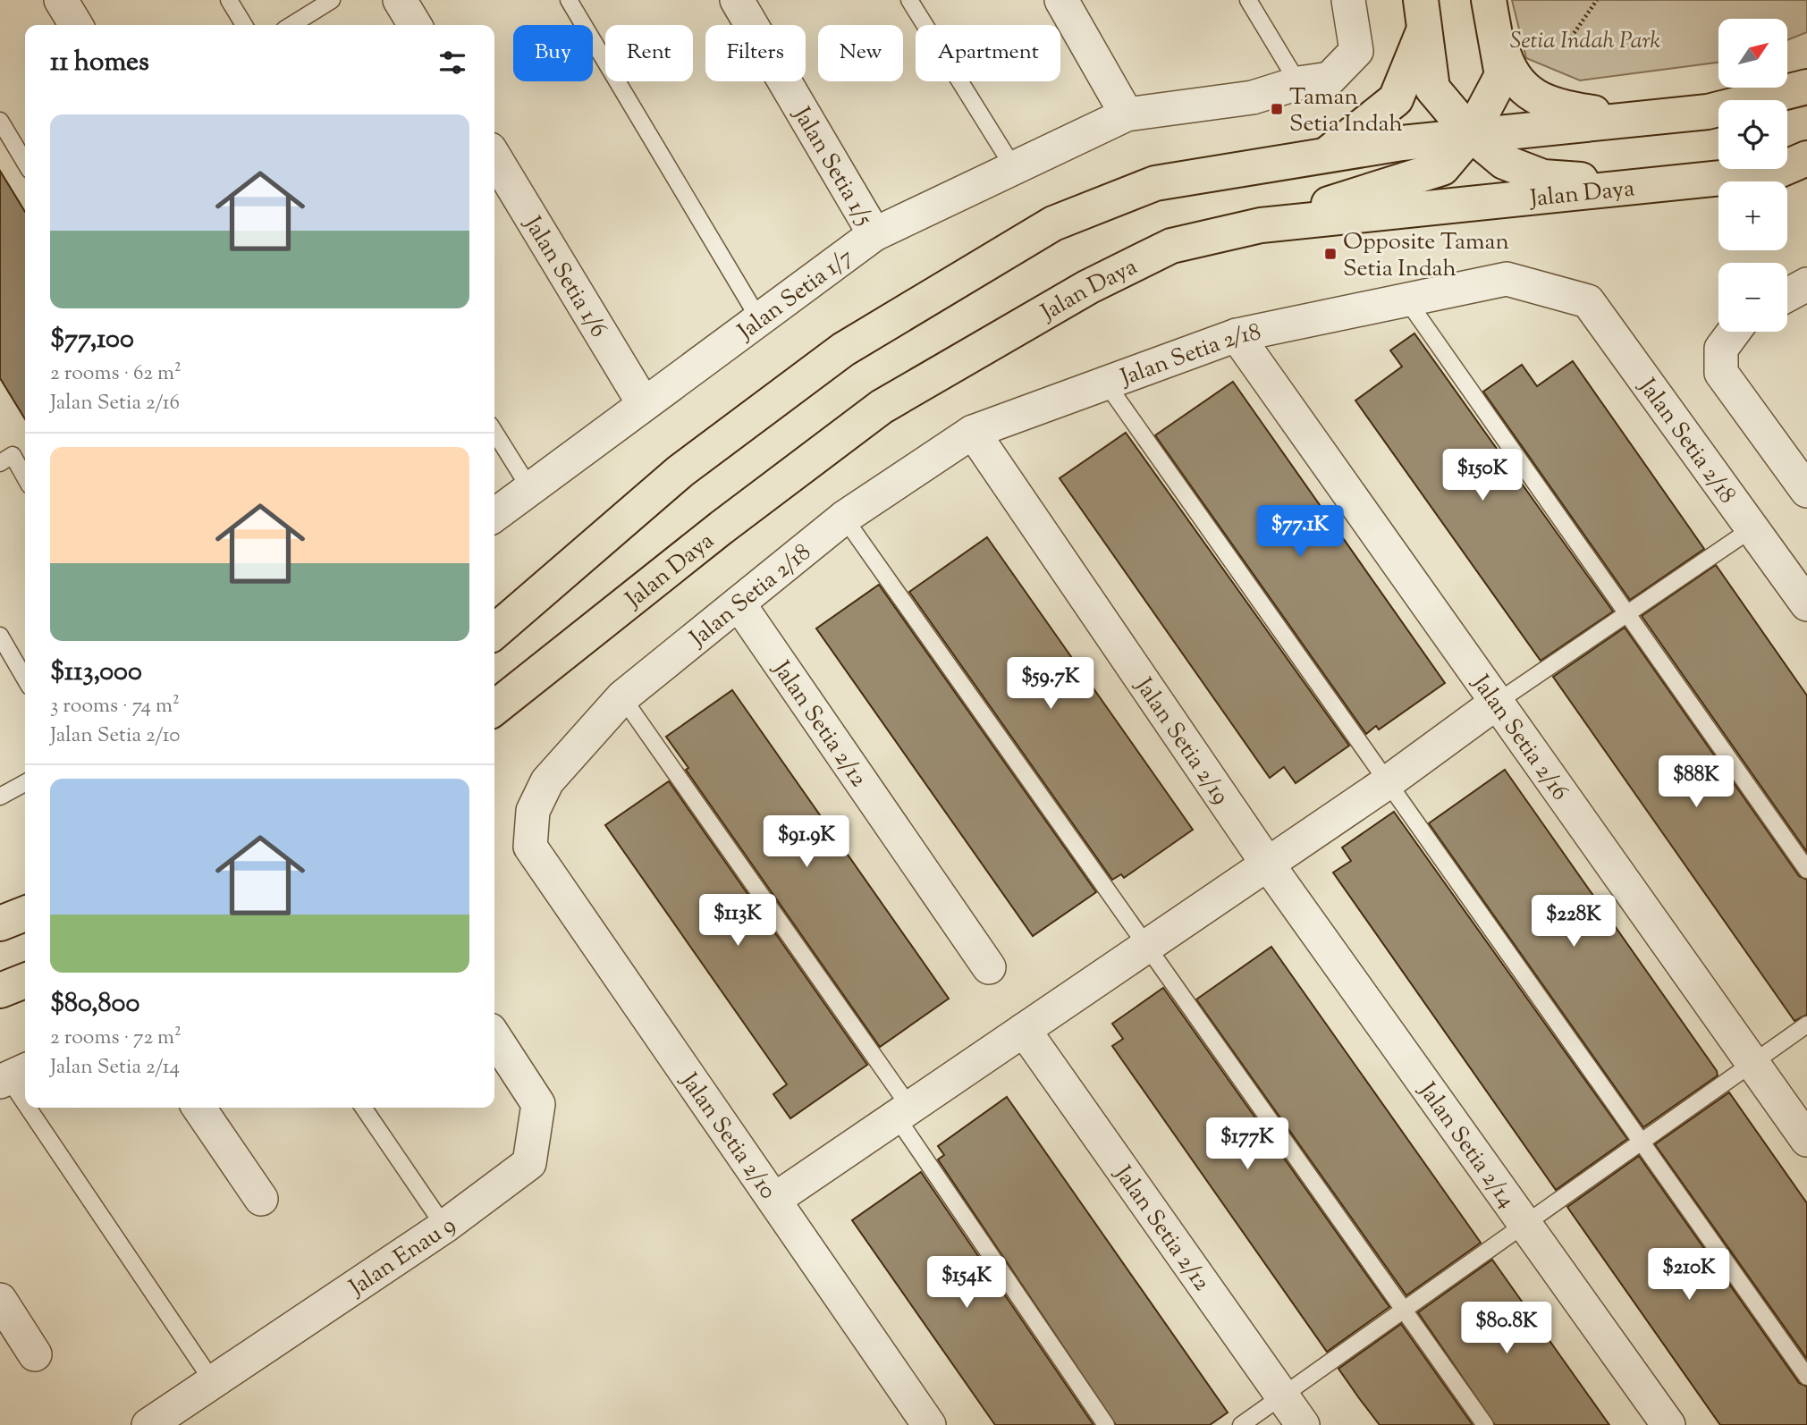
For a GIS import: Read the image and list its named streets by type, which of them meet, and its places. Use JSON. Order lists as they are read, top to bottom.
{
  "streets": {
    "main road": ["Jalan Daya"],
    "street": [
      "Jalan Setia 1/5",
      "Jalan Setia 1/6",
      "Jalan Setia 1/7",
      "Jalan Setia 2/18",
      "Jalan Setia 2/12",
      "Jalan Setia 2/16",
      "Jalan Setia 2/19",
      "Jalan Setia 2/10",
      "Jalan Setia 2/14",
      "Jalan Enau 9"
    ]
  },
  "crossings": [
    ["Jalan Setia 1/5", "Jalan Setia 1/7"],
    ["Jalan Setia 1/6", "Jalan Setia 1/7"],
    ["Jalan Setia 2/18", "Jalan Setia 2/12"],
    ["Jalan Setia 2/18", "Jalan Setia 2/16"],
    ["Jalan Setia 2/18", "Jalan Setia 2/19"],
    ["Jalan Setia 2/18", "Jalan Setia 2/10"],
    ["Jalan Setia 2/19", "Jalan Setia 2/14"]
  ],
  "parks": ["Setia Indah Park"],
  "places": {
    "transit": ["Taman Setia Indah", "Opposite Taman Setia Indah"]
  },
  "north": "top right",
  "page": {
    "map_buttons": ["+", "−"],
    "chip": [
      "Buy",
      "Rent",
      "Filters",
      "New",
      "Apartment"
    ],
    "heading": "11 homes",
    "list": [
      {
        "name": "$77,100",
        "note": "2 rooms · 62 m² · Jalan Setia 2/16"
      },
      {
        "name": "$113,000",
        "note": "3 rooms · 74 m² · Jalan Setia 2/10"
      },
      {
        "name": "$80,800",
        "note": "2 rooms · 72 m² · Jalan Setia 2/14"
      }
    ],
    "price": [
      "$150K",
      "$77.1K",
      "$59.7K",
      "$88K",
      "$91.9K",
      "$113K",
      "$228K",
      "$177K",
      "$210K",
      "$154K",
      "$80.8K"
    ]
  }
}
